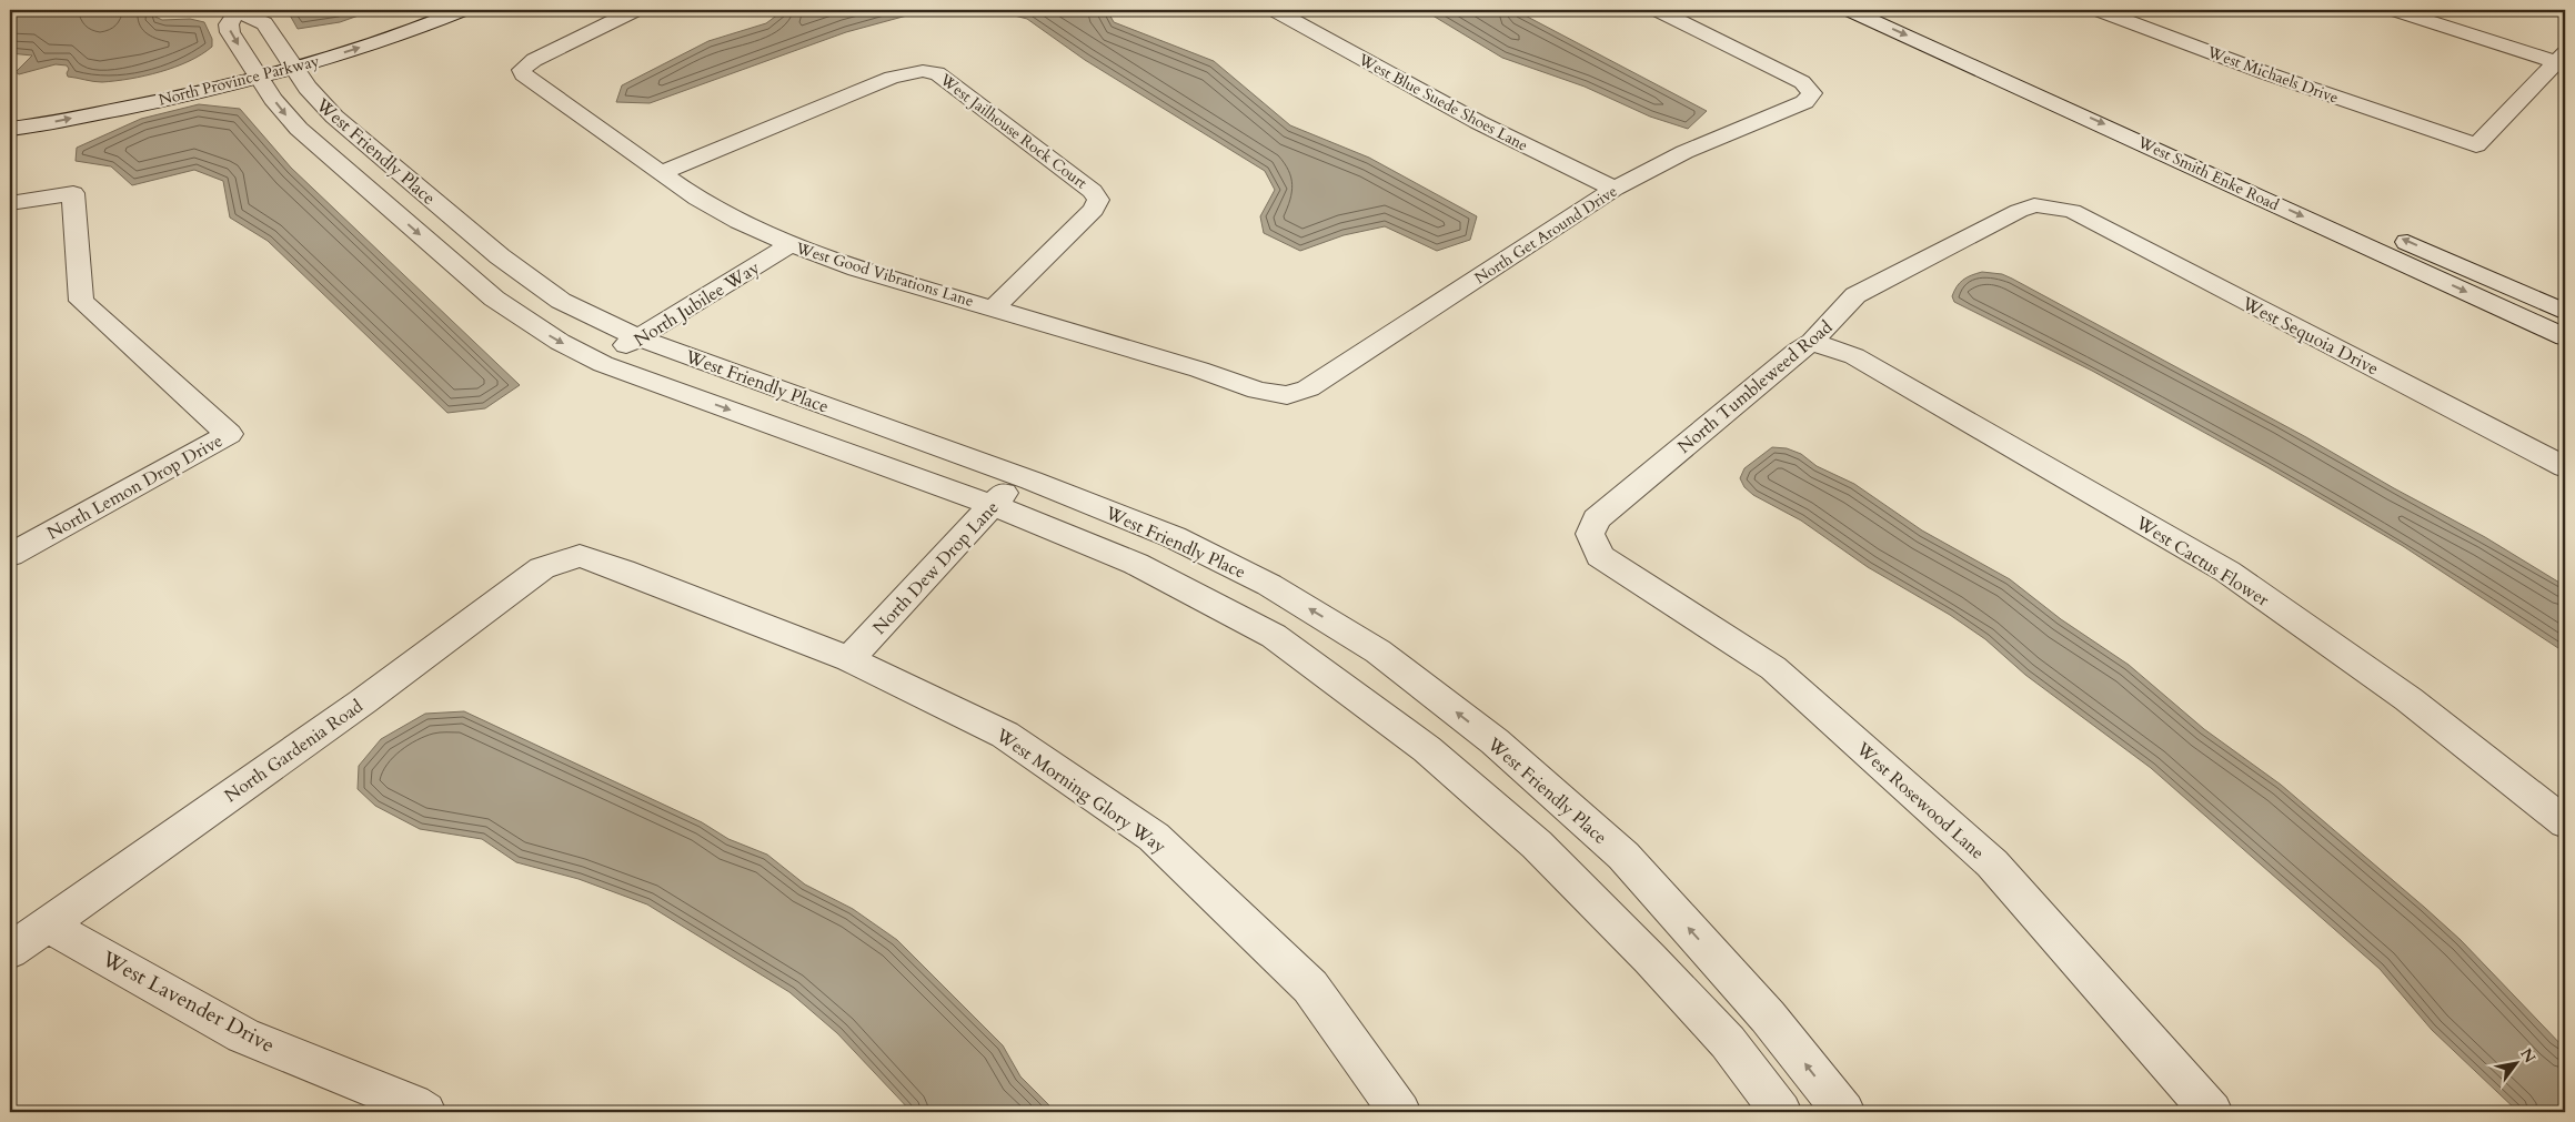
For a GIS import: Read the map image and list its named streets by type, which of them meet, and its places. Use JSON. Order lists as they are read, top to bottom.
{
  "streets": {
    "street": [
      "West Michaels Drive",
      "North Province Parkway",
      "West Blue Suede Shoes Lane",
      "West Jailhouse Rock Court",
      "West Friendly Place",
      "West Smith Enke Road",
      "North Get Around Drive",
      "West Good Vibrations Lane",
      "North Jubilee Way",
      "West Sequoia Drive",
      "North Tumbleweed Road",
      "North Lemon Drop Drive",
      "West Cactus Flower",
      "North Dew Drop Lane",
      "North Gardenia Road",
      "West Morning Glory Way",
      "West Rosewood Lane",
      "West Lavender Drive"
    ]
  },
  "crossings": [
    ["North Province Parkway", "West Friendly Place"],
    ["West Blue Suede Shoes Lane", "North Get Around Drive"],
    ["West Jailhouse Rock Court", "West Good Vibrations Lane"],
    ["West Friendly Place", "North Jubilee Way"],
    ["West Friendly Place", "North Dew Drop Lane"],
    ["North Get Around Drive", "West Good Vibrations Lane"],
    ["West Good Vibrations Lane", "North Jubilee Way"],
    ["West Sequoia Drive", "North Tumbleweed Road"],
    ["North Tumbleweed Road", "West Cactus Flower"],
    ["North Tumbleweed Road", "West Rosewood Lane"],
    ["North Dew Drop Lane", "West Morning Glory Way"],
    ["North Gardenia Road", "West Morning Glory Way"],
    ["North Gardenia Road", "West Lavender Drive"]
  ],
  "north": "top right"
}
